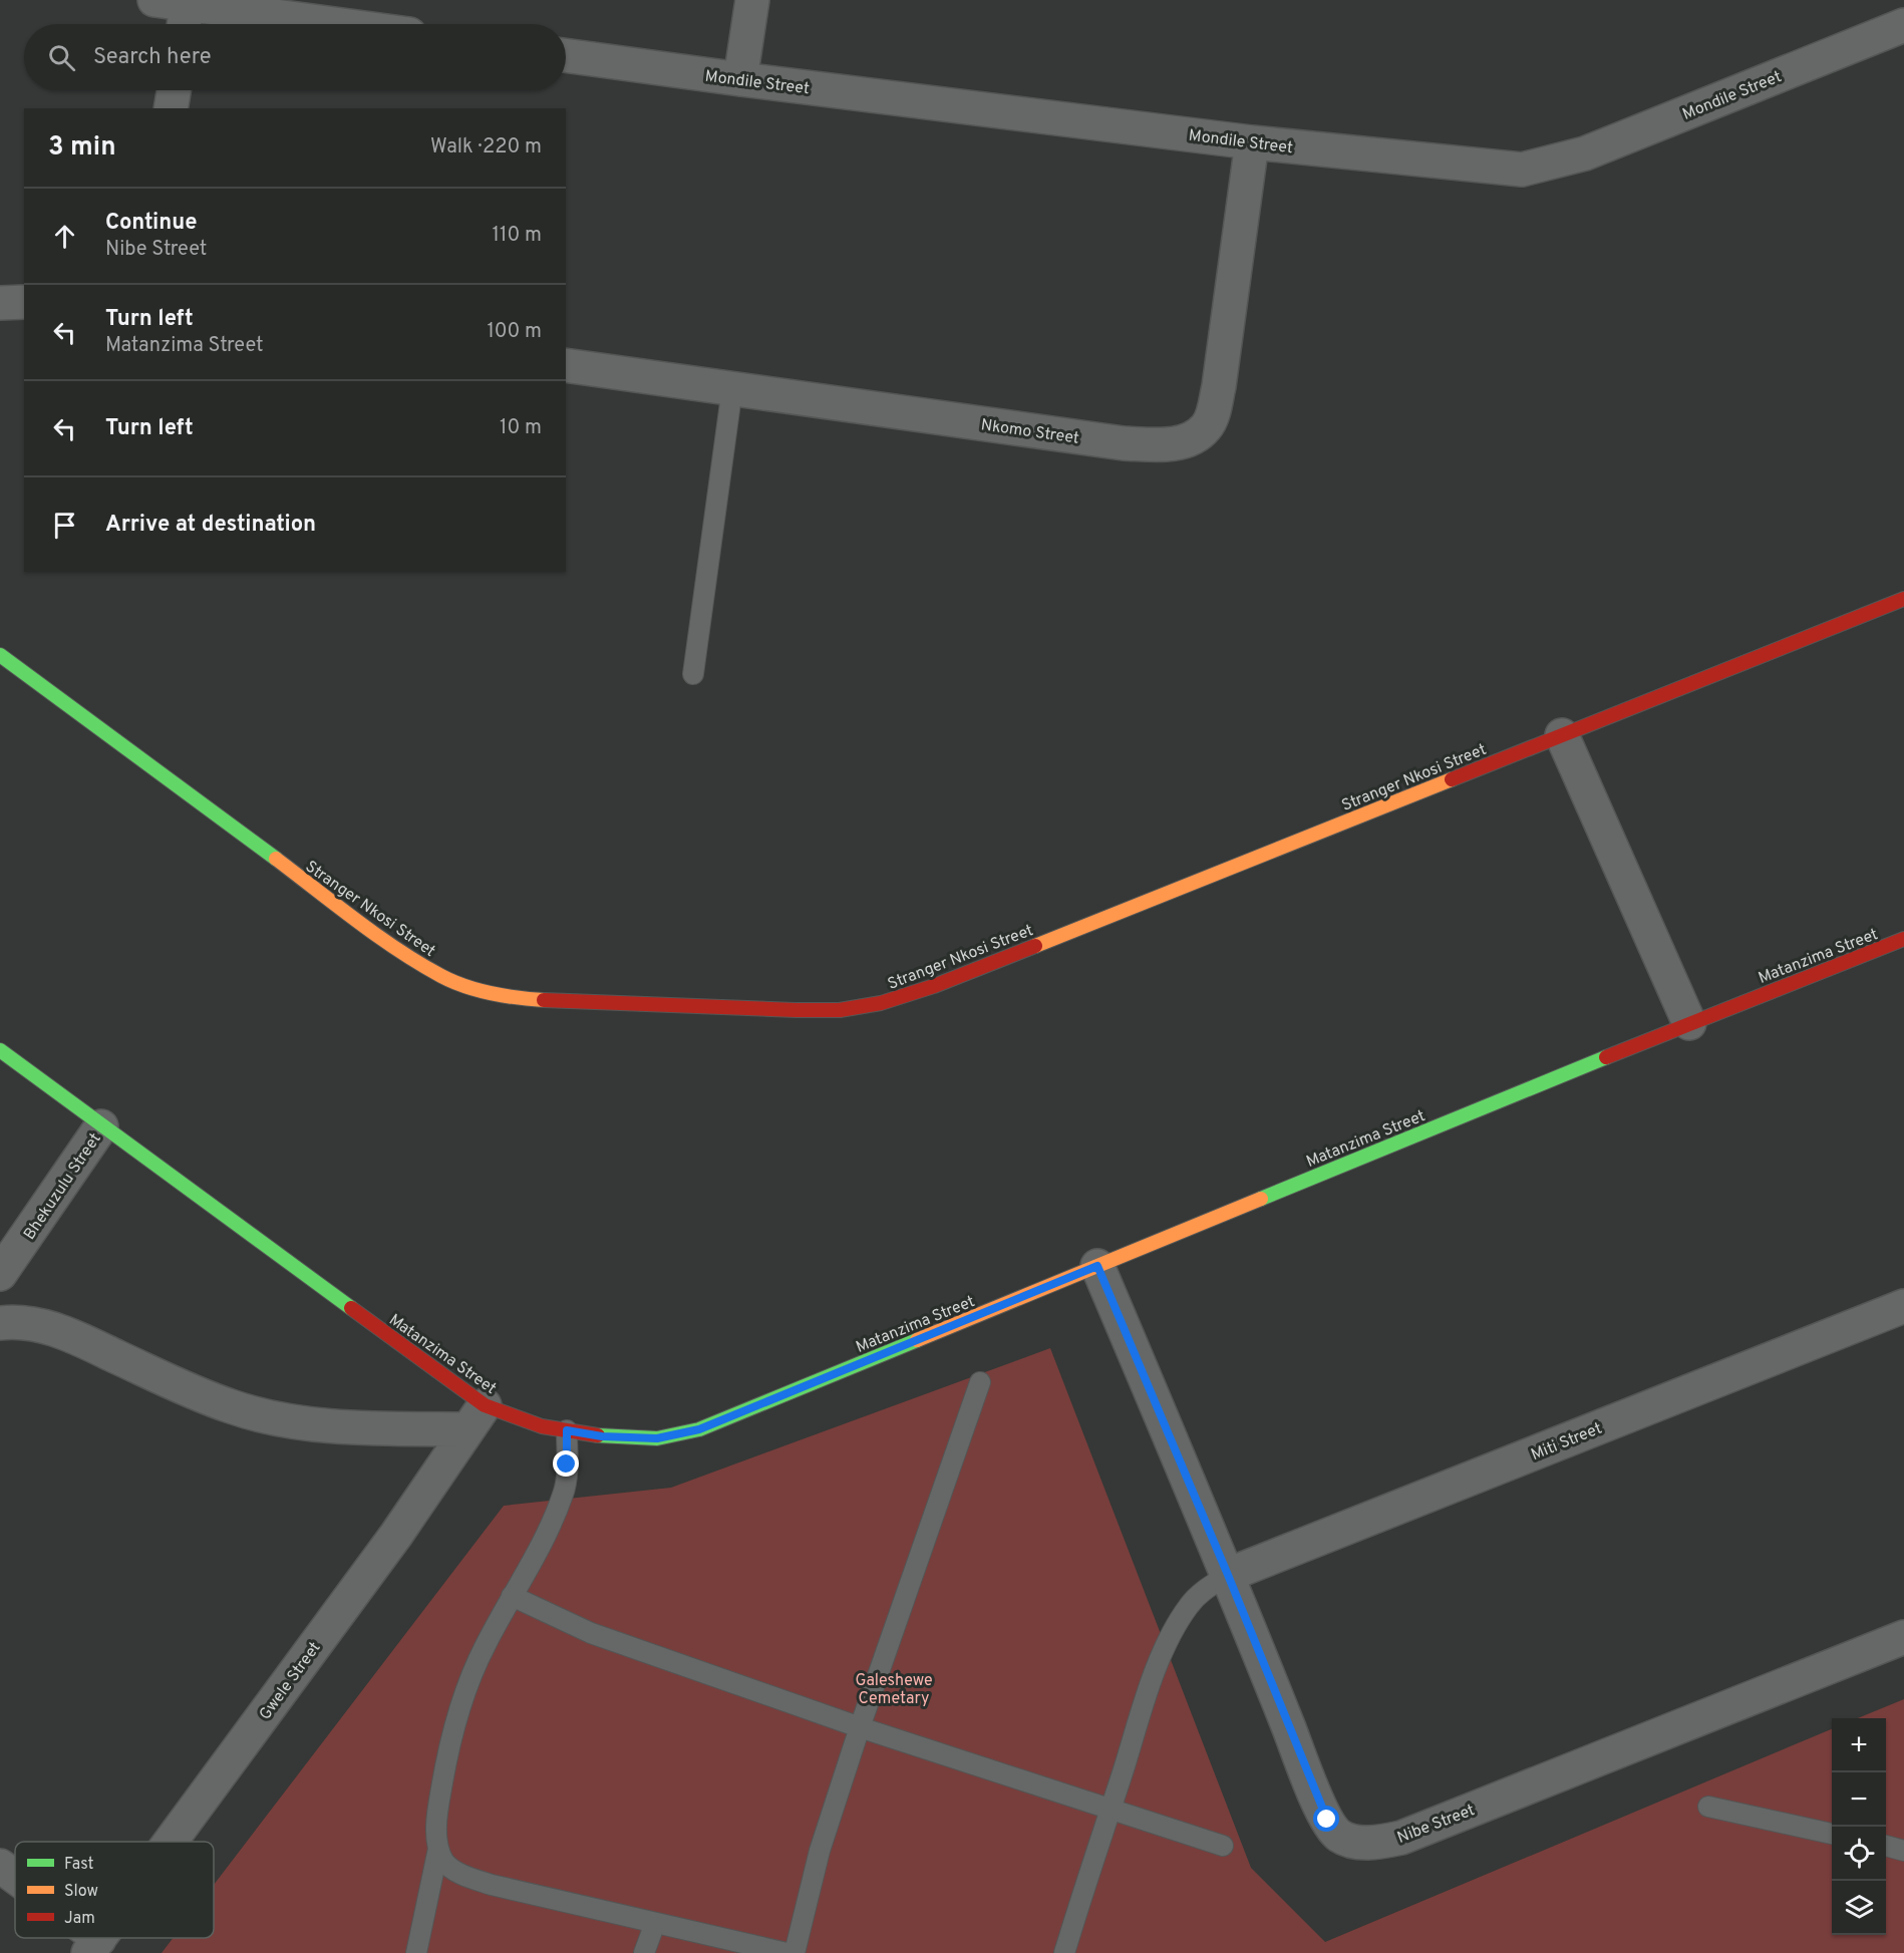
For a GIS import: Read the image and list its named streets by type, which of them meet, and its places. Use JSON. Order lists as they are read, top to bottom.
{
  "streets": {
    "street": [
      "Mondile Street",
      "Nkomo Street",
      "Stranger Nkosi Street",
      "Matanzima Street",
      "Bhekuzulu Street",
      "Miti Street",
      "Gwele Street",
      "Nibe Street"
    ]
  },
  "crossings": [
    ["Mondile Street", "Nkomo Street"],
    ["Matanzima Street", "Bhekuzulu Street"],
    ["Matanzima Street", "Gwele Street"],
    ["Matanzima Street", "Nibe Street"],
    ["Miti Street", "Nibe Street"]
  ],
  "parks": ["Galeshewe Cemetary"],
  "legend": ["Fast", "Slow", "Jam"],
  "page": {
    "search": "Search here",
    "heading": ["3 min", "Walk · 220 m"],
    "list": [
      ["Continue", "Nibe Street", "110 m"],
      ["Turn left", "Matanzima Street", "100 m"],
      ["Turn left", "10 m"],
      "Arrive at destination"
    ],
    "map_buttons": ["+", "−"]
  }
}
